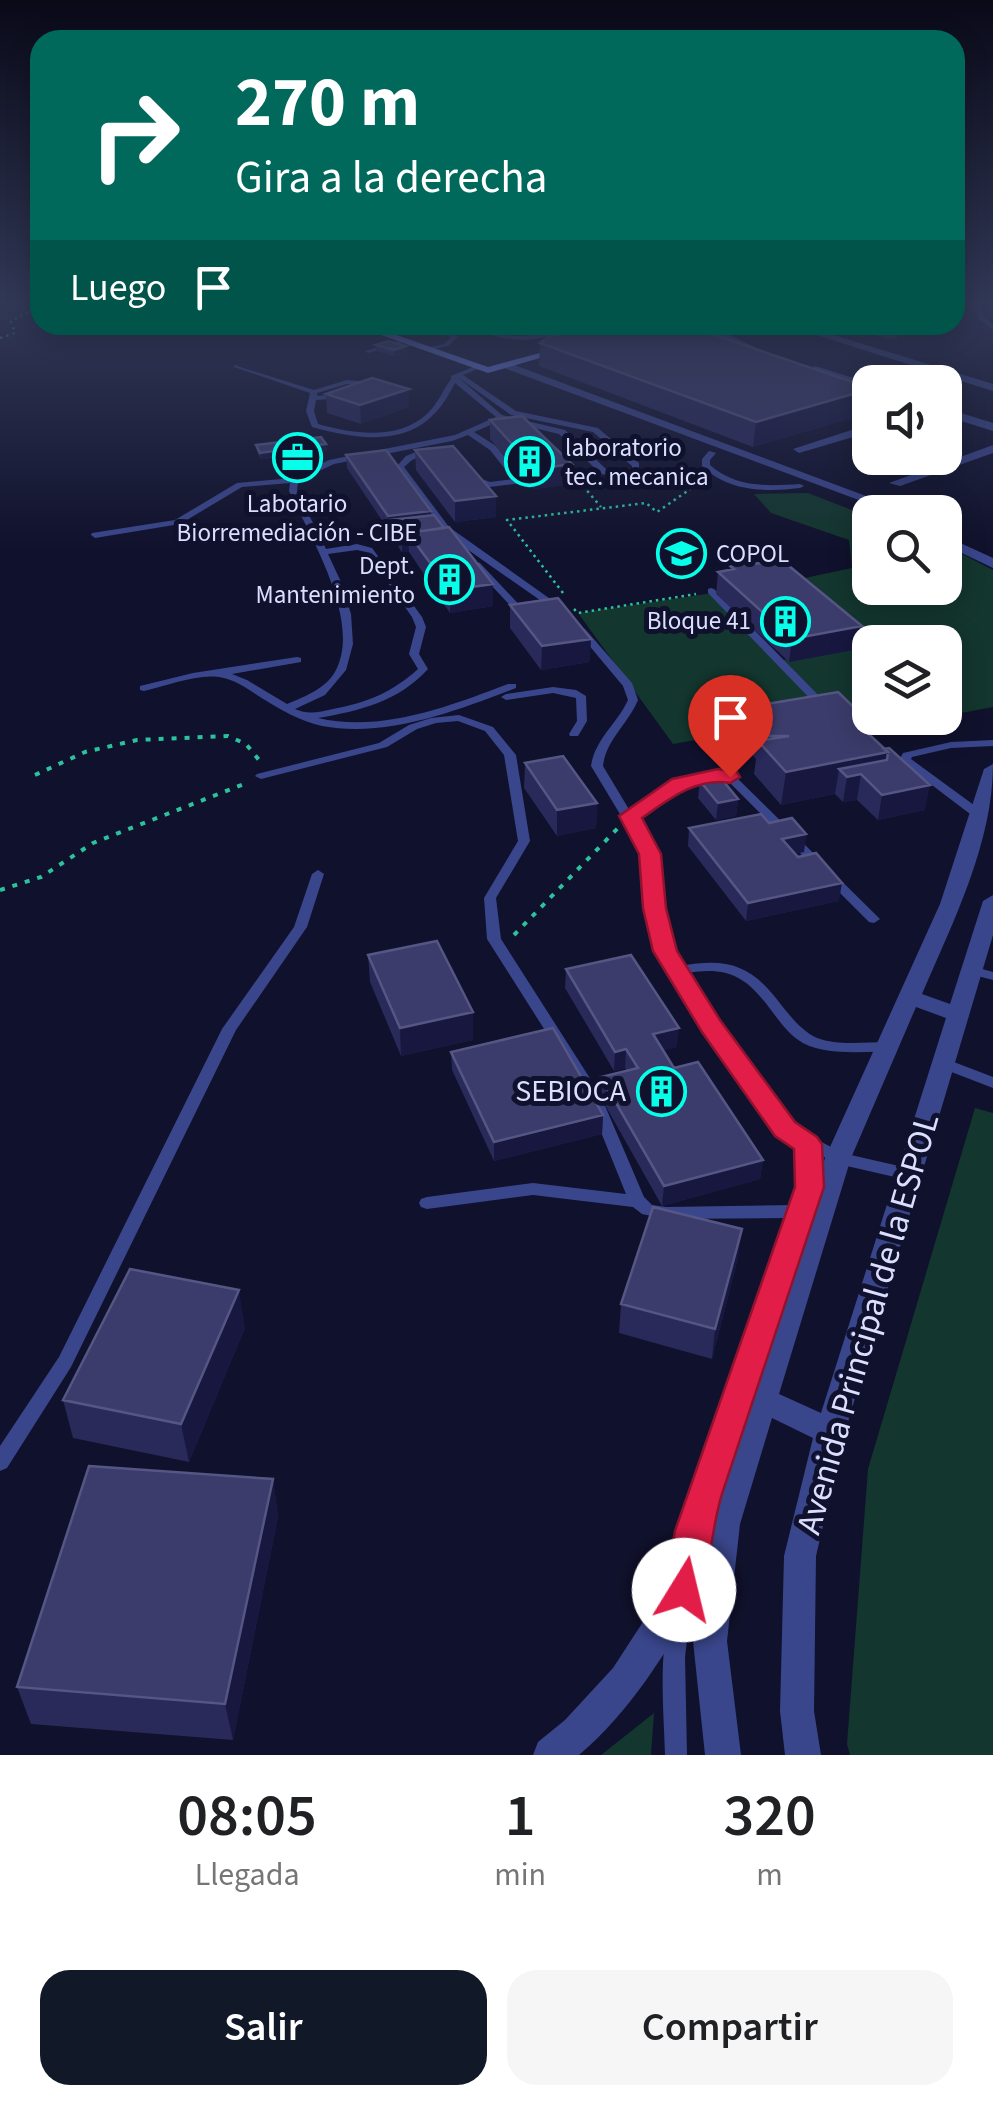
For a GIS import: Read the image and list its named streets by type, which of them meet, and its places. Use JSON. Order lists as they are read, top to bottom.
{
  "streets": {
    "street": ["Avenida Principal de la ESPOL"]
  },
  "places": {
    "office": ["Labotario Biorremediación - CIBE"],
    "building": [
      "laboratorio tec. mecanica",
      "Dept. Mantenimiento",
      "Bloque 41",
      "SEBIOCA"
    ],
    "school or university": ["COPOL"]
  },
  "page": {
    "turn": ["270 m", "Gira a la derecha"],
    "then": "Luego",
    "eta": [
      "08:05",
      "Llegada",
      "1",
      "min",
      "320",
      "m"
    ],
    "buttons": ["Salir", "Compartir"]
  }
}
